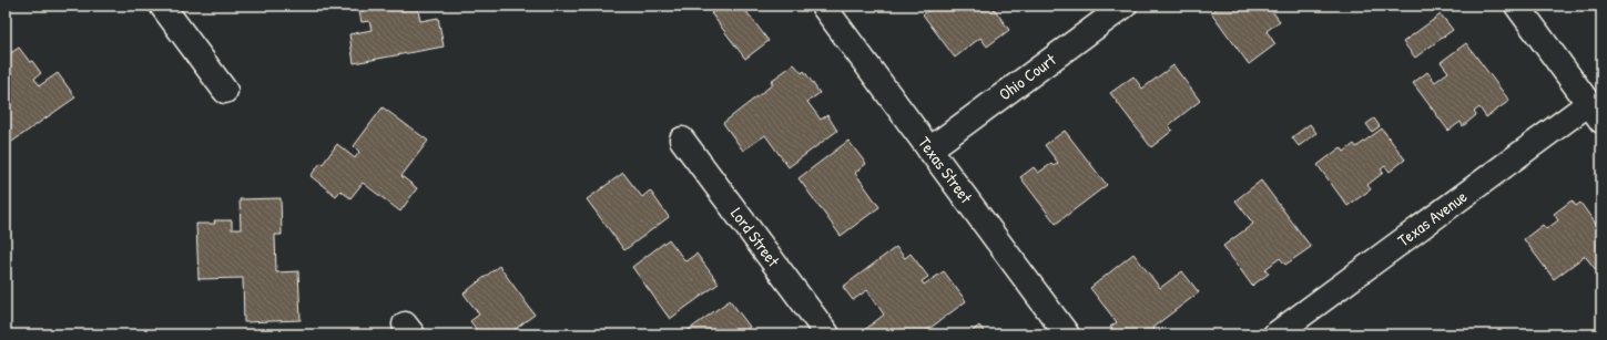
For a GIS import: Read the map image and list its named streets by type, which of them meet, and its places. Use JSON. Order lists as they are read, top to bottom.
{
  "streets": {
    "street": [
      "Ohio Court",
      "Texas Street",
      "Texas Avenue",
      "Lord Street"
    ]
  },
  "crossings": [
    ["Ohio Court", "Texas Street"]
  ]
}
